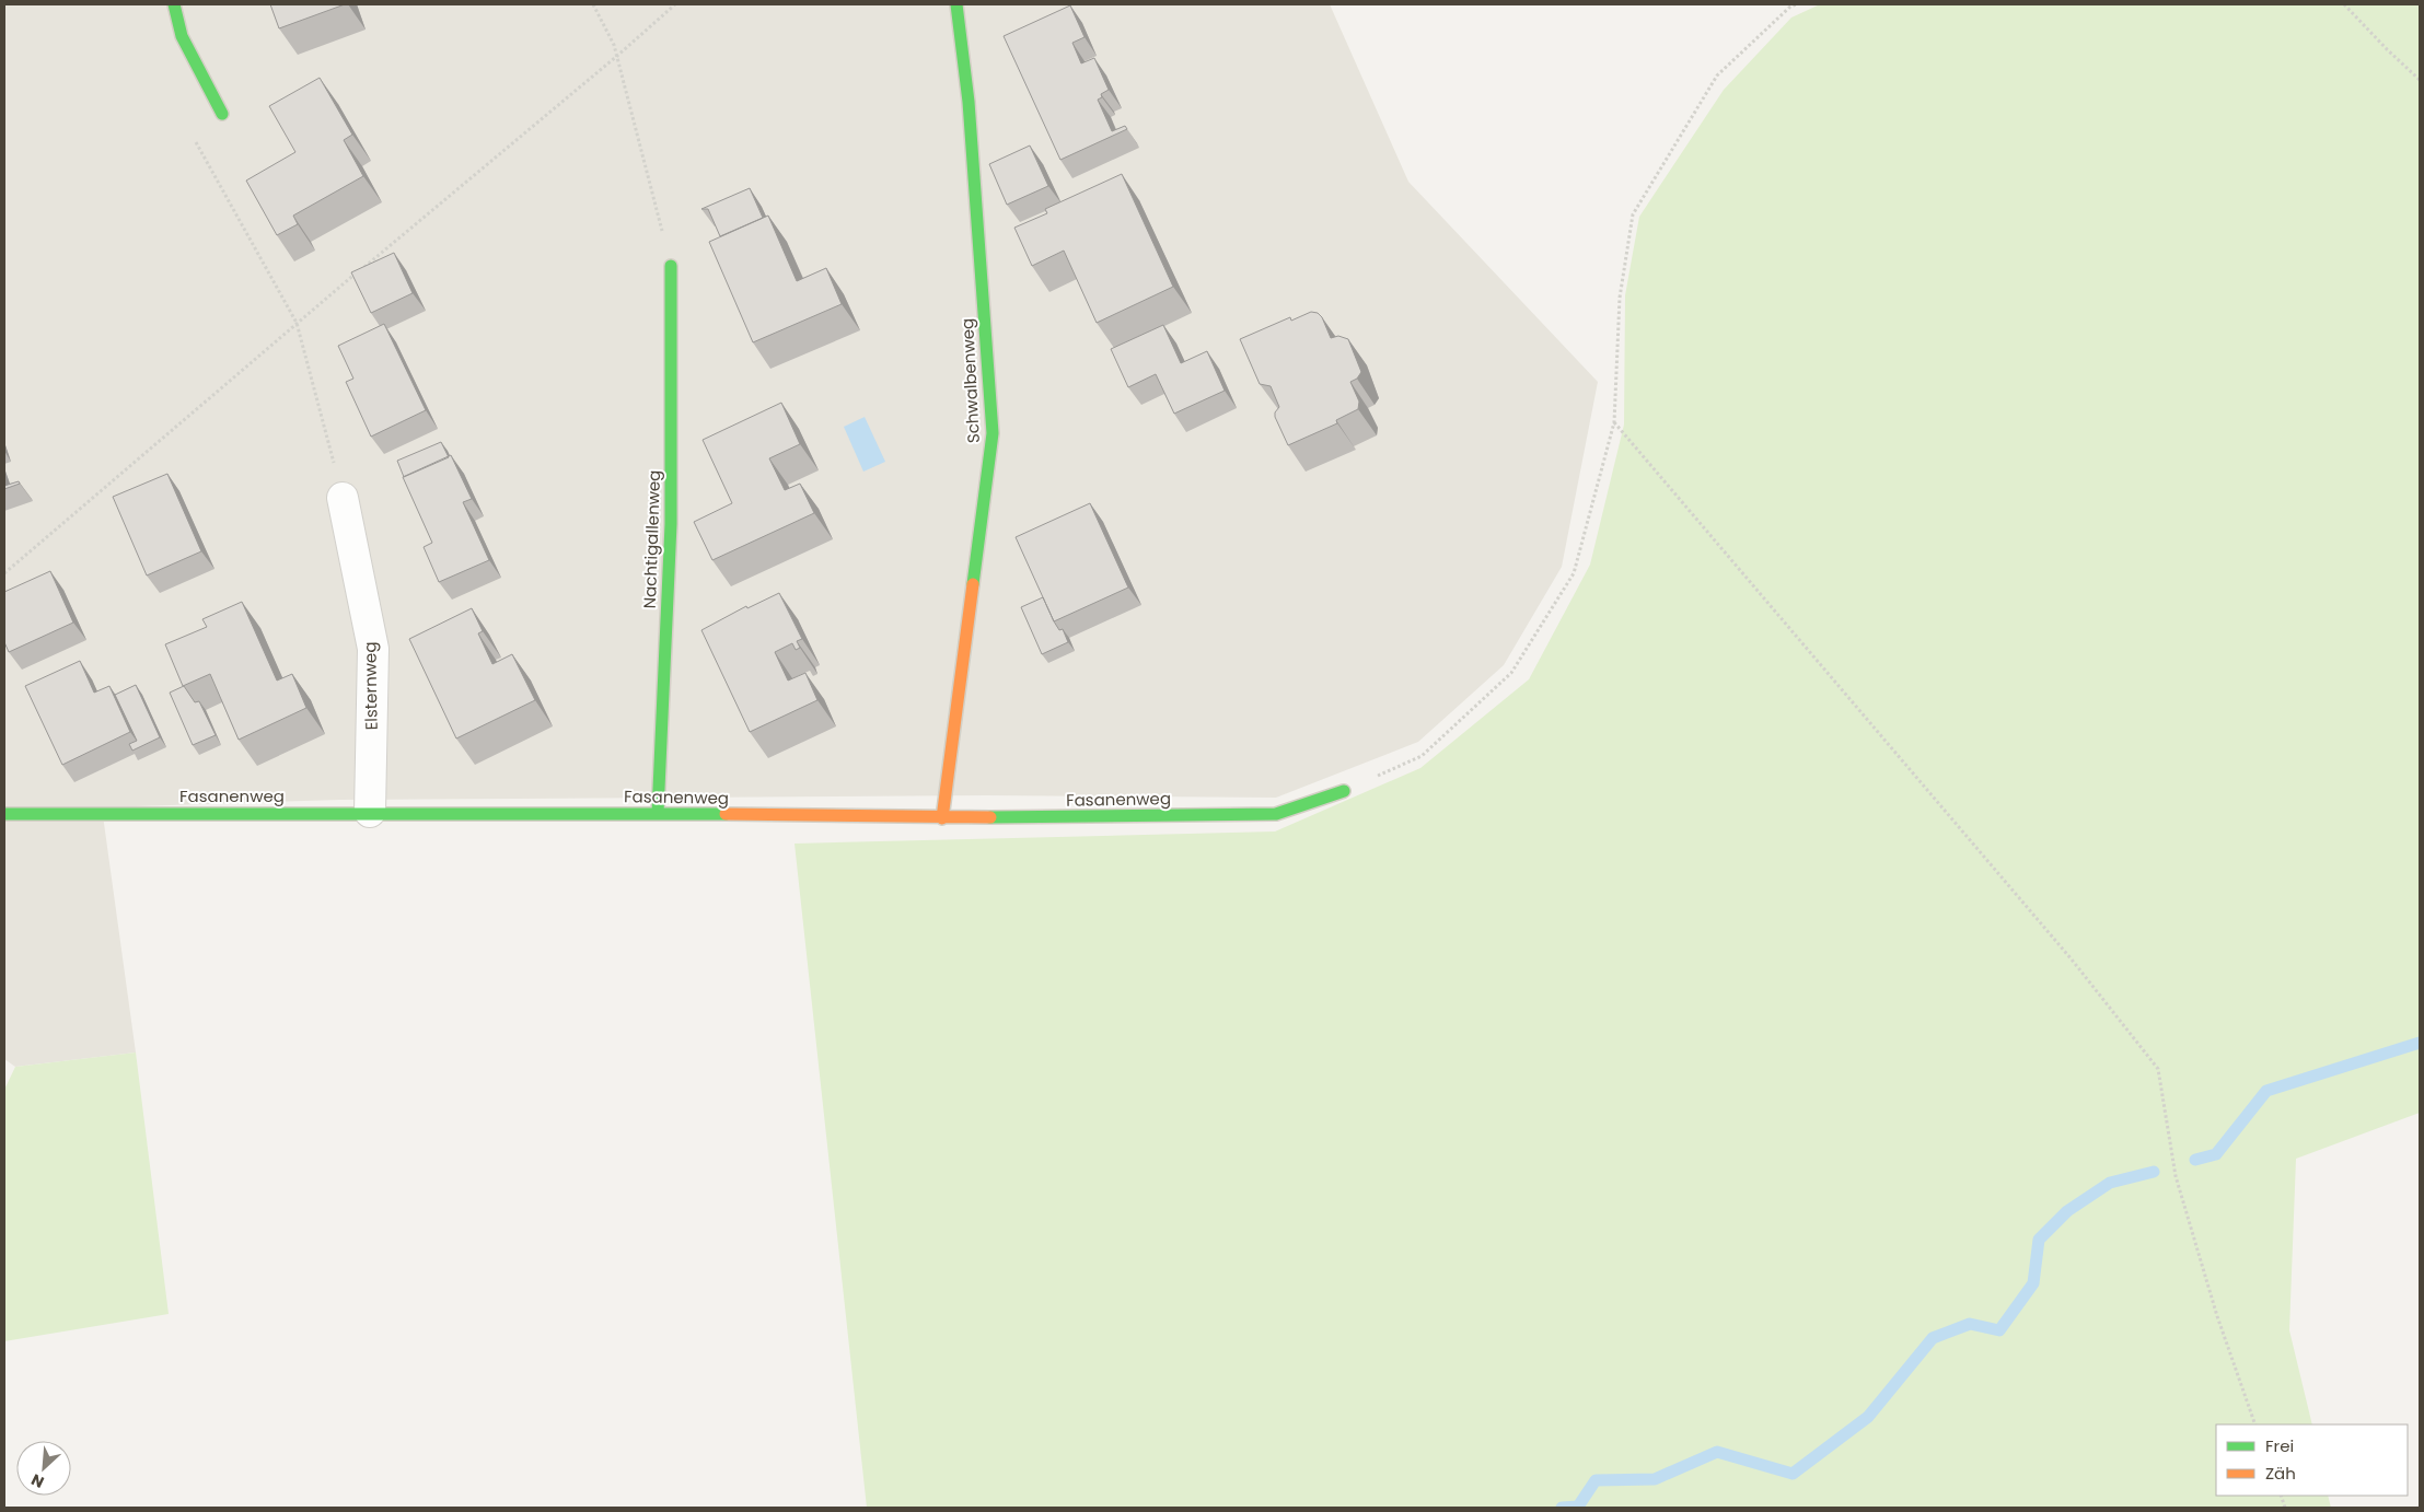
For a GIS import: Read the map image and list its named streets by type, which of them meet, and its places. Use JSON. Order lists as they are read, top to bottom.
{
  "streets": {
    "street": [
      "Schwalbenweg",
      "Nachtigallenweg",
      "Elsternweg",
      "Fasanenweg"
    ]
  },
  "crossings": [
    ["Schwalbenweg", "Fasanenweg"],
    ["Nachtigallenweg", "Fasanenweg"],
    ["Elsternweg", "Fasanenweg"]
  ],
  "legend": ["Frei", "Zäh"],
  "north": "bottom left"
}
